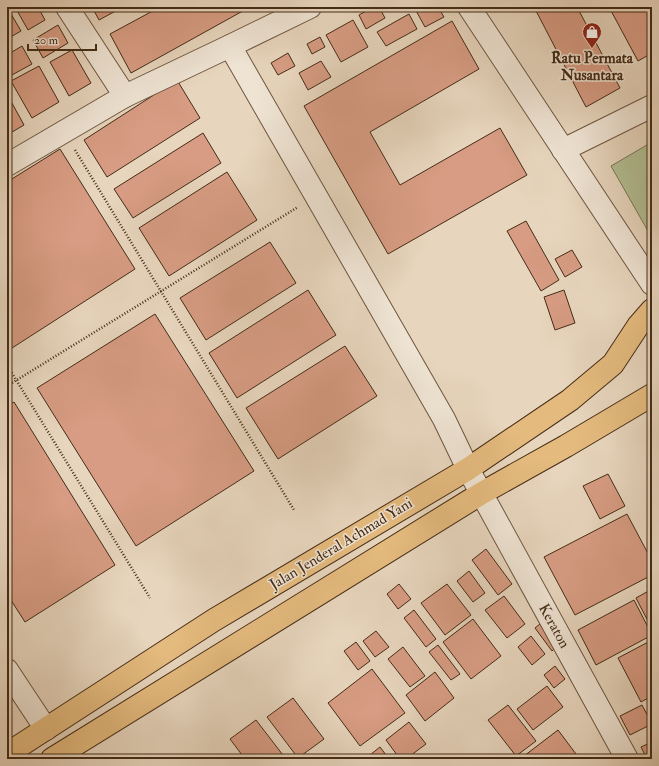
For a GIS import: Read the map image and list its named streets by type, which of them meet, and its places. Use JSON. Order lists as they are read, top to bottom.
{
  "streets": {
    "highway": ["Jalan Jenderal Achmad Yani"],
    "street": ["Keraton"]
  },
  "crossings": [
    ["Jalan Jenderal Achmad Yani", "Keraton"]
  ],
  "places": {
    "shop": ["Ratu Permata Nusantara"]
  },
  "scale_bar": "20 m"
}
